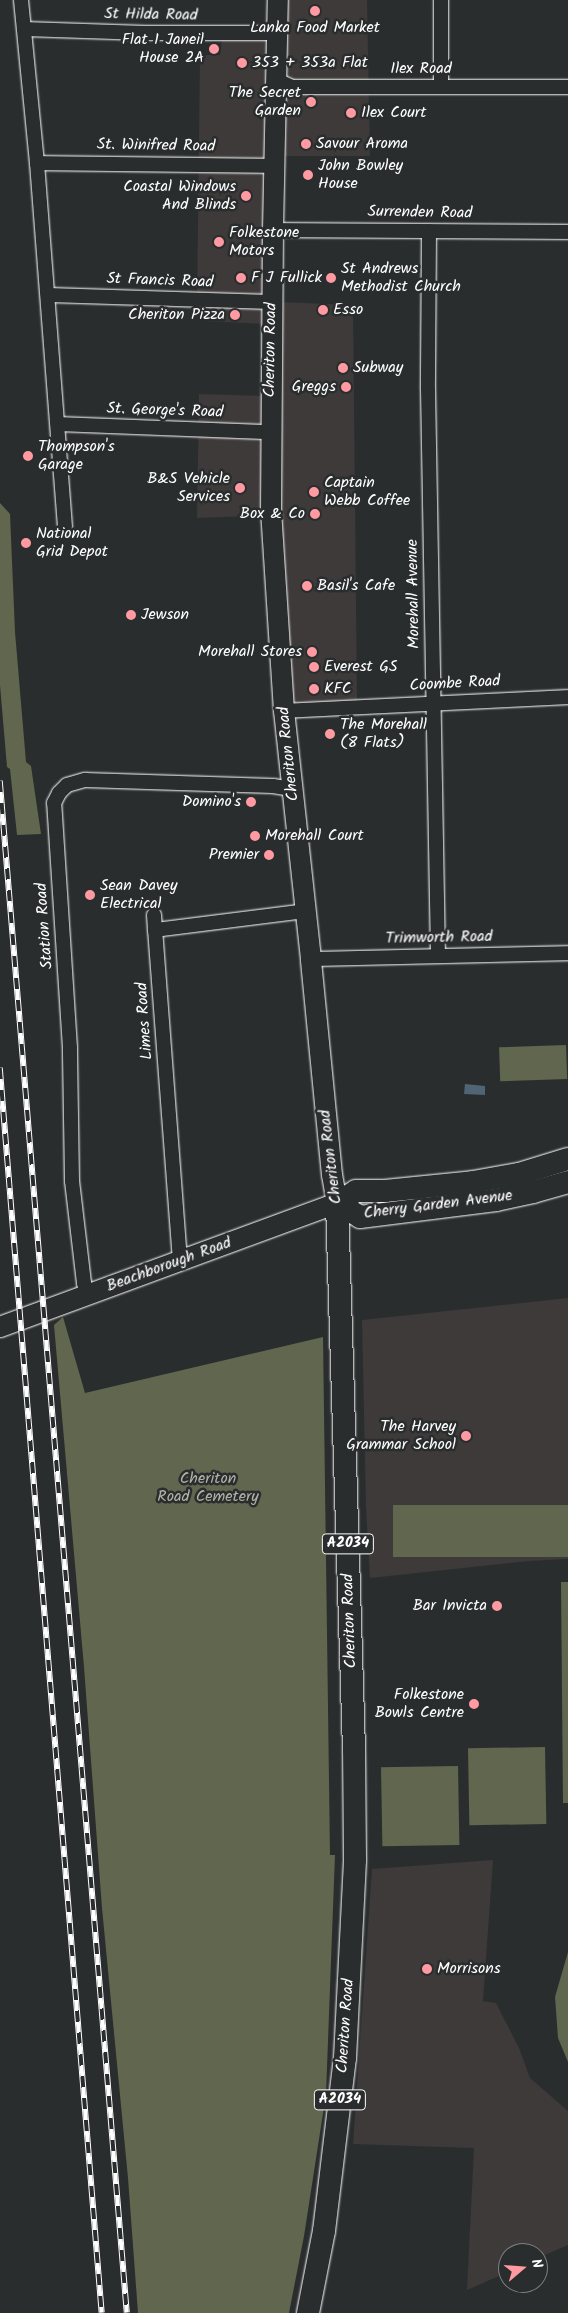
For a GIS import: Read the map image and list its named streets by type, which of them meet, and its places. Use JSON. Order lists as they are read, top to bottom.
{
  "streets": {
    "main road": [
      "Cheriton Road",
      "Cherry Garden Avenue",
      "Beachborough Road",
      "A2034"
    ],
    "street": [
      "St Hilda Road",
      "Ilex Road",
      "St. Winifred Road",
      "Surrenden Road",
      "St Francis Road",
      "St. George's Road",
      "Morehall Avenue",
      "Coombe Road",
      "Station Road",
      "Trimworth Road",
      "Limes Road"
    ]
  },
  "crossings": [
    ["St Hilda Road", "Cheriton Road"],
    ["Ilex Road", "Cheriton Road"],
    ["St. Winifred Road", "Cheriton Road"],
    ["Surrenden Road", "Cheriton Road"],
    ["Surrenden Road", "Morehall Avenue"],
    ["St Francis Road", "Cheriton Road"],
    ["Cheriton Road", "St. George's Road"],
    ["Cheriton Road", "Coombe Road"],
    ["Cheriton Road", "Station Road"],
    ["Cheriton Road", "Trimworth Road"],
    ["Cheriton Road", "Cherry Garden Avenue"],
    ["Cheriton Road", "Beachborough Road"],
    ["Morehall Avenue", "Coombe Road"],
    ["Morehall Avenue", "Trimworth Road"],
    ["Station Road", "Beachborough Road"],
    ["Limes Road", "Beachborough Road"],
    ["Cherry Garden Avenue", "Beachborough Road"]
  ],
  "parks": ["Cheriton Road Cemetery"],
  "places": [
    "Lanka Food Market",
    "Flat 1 Janeil House 2A",
    "353 + 353a Flat",
    "The Secret Garden",
    "Ilex Court",
    "Savour Aroma",
    "John Bowley House",
    "Coastal Windows And Blinds",
    "Folkestone Motors",
    "F J Fullick",
    "St Andrews Methodist Church",
    "Esso",
    "Cheriton Pizza",
    "Subway",
    "Greggs",
    "Thompson's Garage",
    "B&S Vehicle Services",
    "Captain Webb Coffee",
    "Box & Co",
    "National Grid Depot",
    "Basil's Cafe",
    "Jewson",
    "Morehall Stores",
    "Everest GS",
    "KFC",
    "The Morehall (8 Flats)",
    "Domino's",
    "Morehall Court",
    "Premier",
    "Sean Davey Electrical",
    "The Harvey Grammar School",
    "Bar Invicta",
    "Folkestone Bowls Centre",
    "Morrisons"
  ],
  "north": "right"
}
